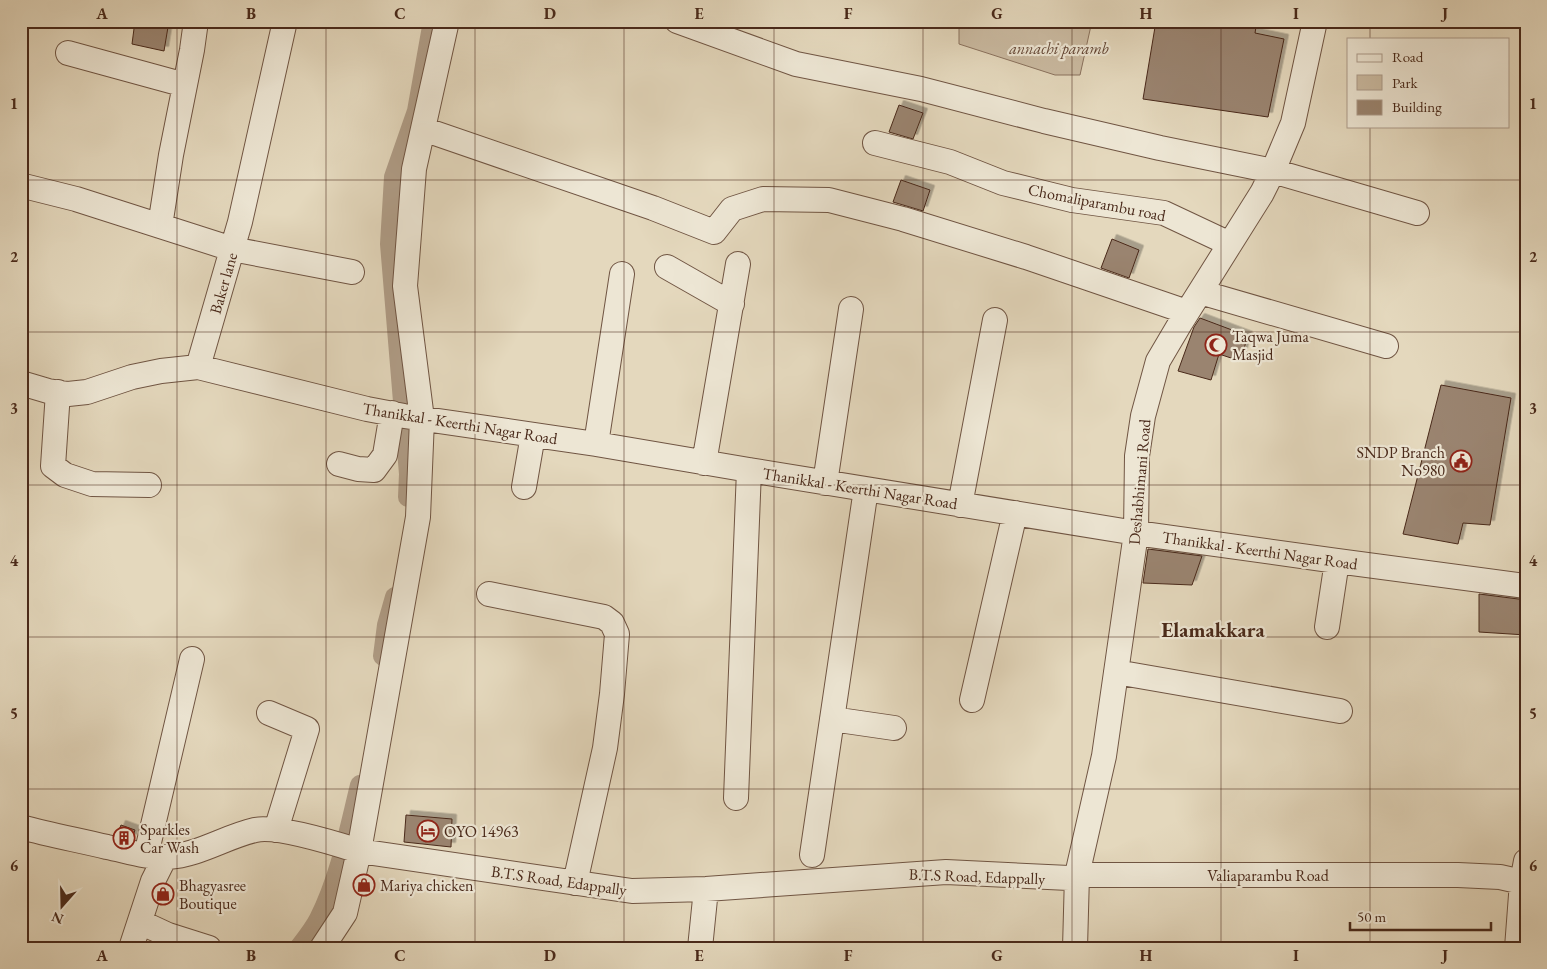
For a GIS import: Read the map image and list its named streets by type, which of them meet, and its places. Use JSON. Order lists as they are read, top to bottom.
{
  "streets": {
    "street": [
      "Chomaliparambu road",
      "Baker lane",
      "Thanikkal - Keerthi Nagar Road",
      "Deshabhimani Road",
      "Valiaparambu Road",
      "B.T.S Road, Edappally"
    ]
  },
  "crossings": [
    ["Chomaliparambu road", "Deshabhimani Road"],
    ["Baker lane", "Thanikkal - Keerthi Nagar Road"],
    ["Thanikkal - Keerthi Nagar Road", "Deshabhimani Road"],
    ["Deshabhimani Road", "Valiaparambu Road"],
    ["Deshabhimani Road", "B.T.S Road, Edappally"],
    ["Valiaparambu Road", "B.T.S Road, Edappally"]
  ],
  "districts": ["Elamakkara"],
  "parks": ["annachi paramb"],
  "places": {
    "mosque": ["Taqwa Juma Masjid"],
    "public building": ["SNDP Branch No980"],
    "hotel": ["OYO 14963"],
    "building": ["Sparkles Car Wash"],
    "shop": ["Mariya chicken", "Bhagyasree Boutique"]
  },
  "legend": ["Road", "Park", "Building"],
  "scale_bar": "50 m",
  "north": "bottom",
  "grid": {
    "columns": [
      "A",
      "B",
      "C",
      "D",
      "E",
      "F",
      "G",
      "H",
      "I",
      "J"
    ],
    "rows": [
      "1",
      "2",
      "3",
      "4",
      "5",
      "6"
    ]
  }
}
